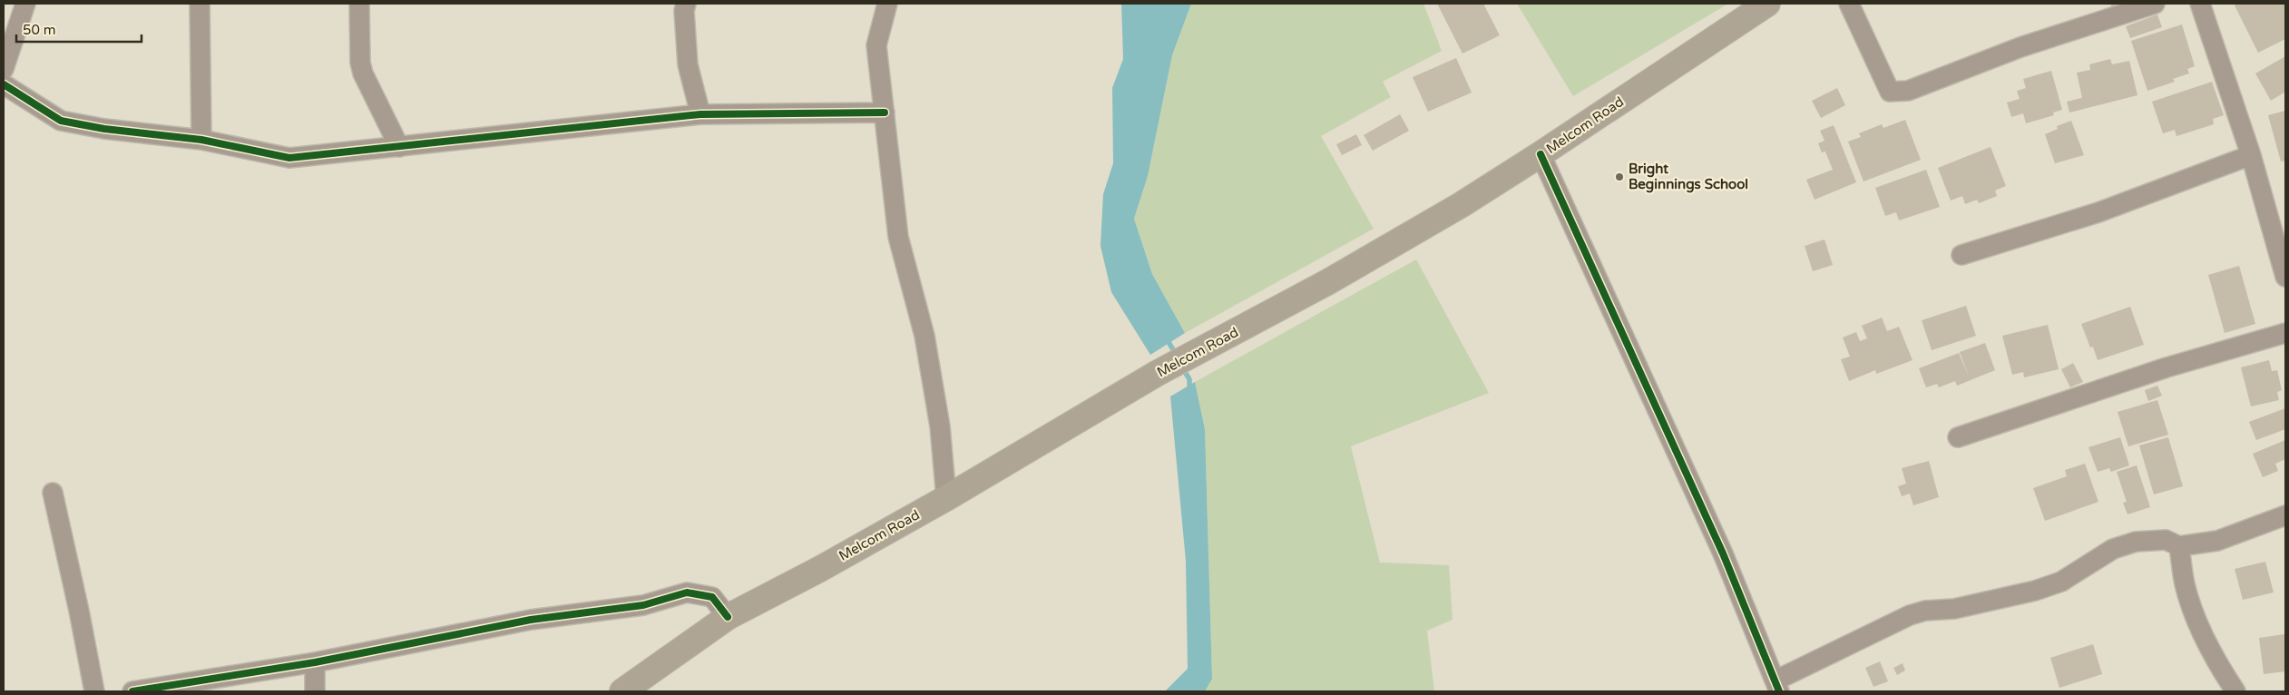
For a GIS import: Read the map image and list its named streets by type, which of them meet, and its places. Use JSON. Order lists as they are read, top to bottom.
{
  "streets": {
    "main road": ["Melcom Road"]
  },
  "places": ["Bright Beginnings School"],
  "scale_bar": "50 m"
}
